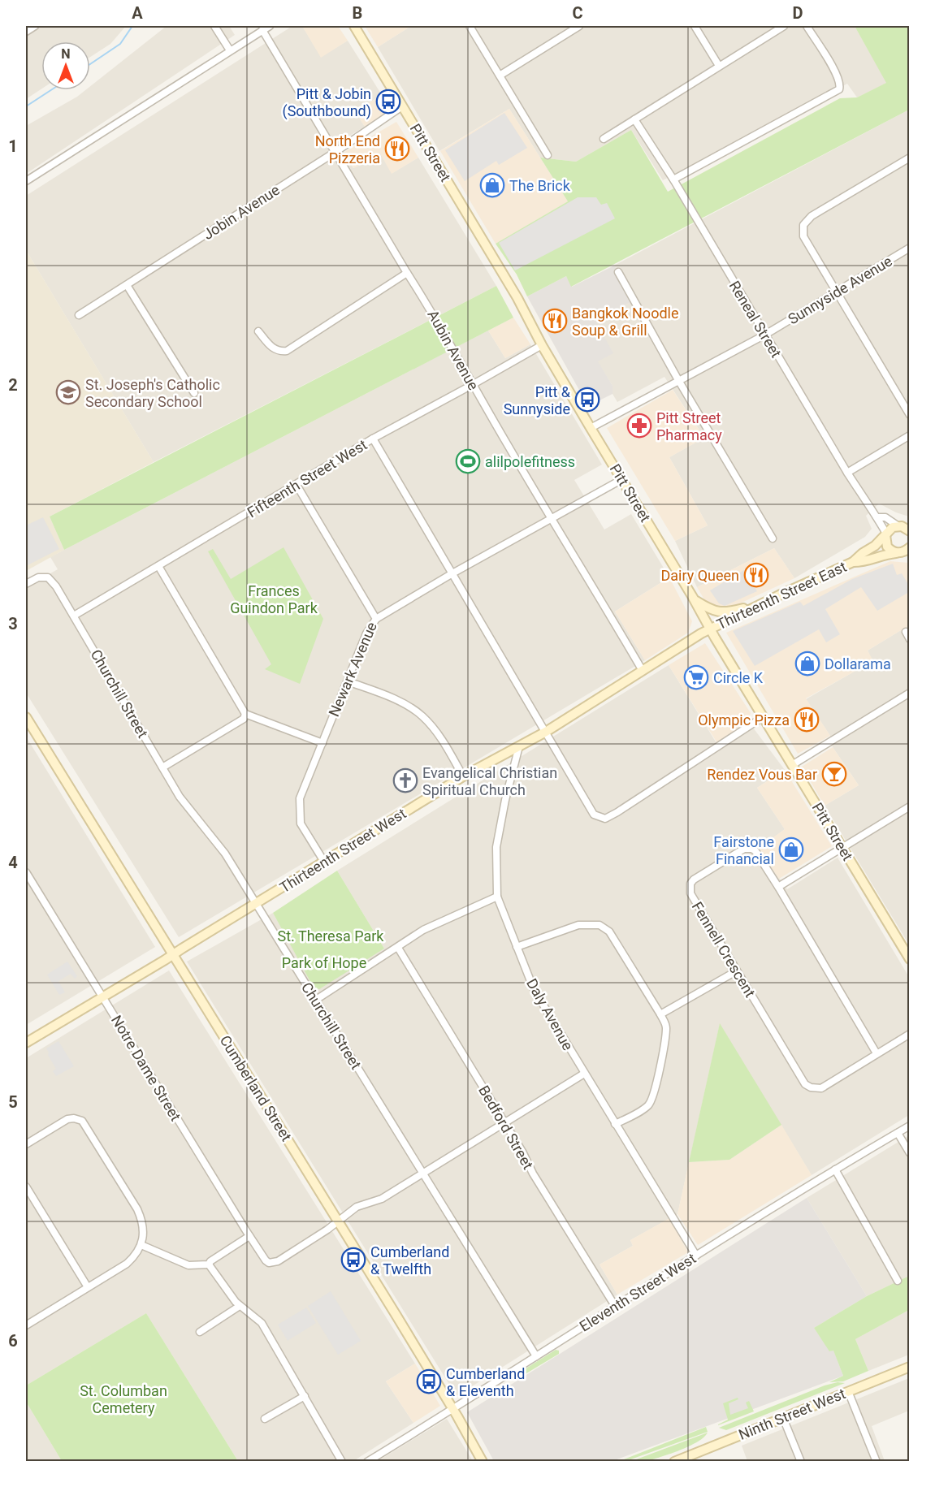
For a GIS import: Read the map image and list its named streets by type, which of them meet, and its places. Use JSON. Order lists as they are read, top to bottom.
{
  "streets": {
    "street": [
      "Pitt Street",
      "Jobin Avenue",
      "Sunnyside Avenue",
      "Reneal Street",
      "Aubin Avenue",
      "Fifteenth Street West",
      "Thirteenth Street East",
      "Newark Avenue",
      "Churchill Street",
      "Thirteenth Street West",
      "Fennell Crescent",
      "Daly Avenue",
      "Notre Dame Street",
      "Cumberland Street",
      "Bedford Street",
      "Eleventh Street West",
      "Ninth Street West"
    ]
  },
  "crossings": [
    ["Pitt Street", "Jobin Avenue"],
    ["Pitt Street", "Sunnyside Avenue"],
    ["Pitt Street", "Fifteenth Street West"],
    ["Pitt Street", "Thirteenth Street East"],
    ["Pitt Street", "Thirteenth Street West"],
    ["Jobin Avenue", "Aubin Avenue"],
    ["Sunnyside Avenue", "Reneal Street"],
    ["Reneal Street", "Thirteenth Street East"],
    ["Aubin Avenue", "Fifteenth Street West"],
    ["Aubin Avenue", "Thirteenth Street West"],
    ["Fifteenth Street West", "Newark Avenue"],
    ["Fifteenth Street West", "Churchill Street"],
    ["Thirteenth Street East", "Thirteenth Street West"],
    ["Newark Avenue", "Thirteenth Street West"],
    ["Churchill Street", "Thirteenth Street West"],
    ["Churchill Street", "Eleventh Street West"],
    ["Thirteenth Street West", "Daly Avenue"],
    ["Thirteenth Street West", "Notre Dame Street"],
    ["Thirteenth Street West", "Cumberland Street"],
    ["Daly Avenue", "Eleventh Street West"],
    ["Notre Dame Street", "Cumberland Street"],
    ["Cumberland Street", "Eleventh Street West"],
    ["Bedford Street", "Eleventh Street West"]
  ],
  "parks": [
    "Frances Guindon Park",
    "St. Theresa Park",
    "Park of Hope",
    "St. Columban Cemetery"
  ],
  "places": {
    "bus stop": [
      "Pitt & Jobin (Southbound)",
      "Pitt & Sunnyside",
      "Cumberland & Twelfth",
      "Cumberland & Eleventh"
    ],
    "restaurant": [
      "North End Pizzeria",
      "Bangkok Noodle Soup & Grill",
      "Dairy Queen",
      "Olympic Pizza"
    ],
    "shop": ["The Brick", "Dollarama", "Fairstone Financial"],
    "school or university": ["St. Joseph's Catholic Secondary School"],
    "pharmacy": ["Pitt Street Pharmacy"],
    "sports": ["alilpolefitness"],
    "supermarket": ["Circle K"],
    "bar": ["Rendez Vous Bar"],
    "church": ["Evangelical Christian Spiritual Church"]
  },
  "north": "top",
  "grid": {
    "columns": [
      "A",
      "B",
      "C",
      "D"
    ],
    "rows": [
      "1",
      "2",
      "3",
      "4",
      "5",
      "6"
    ]
  }
}
